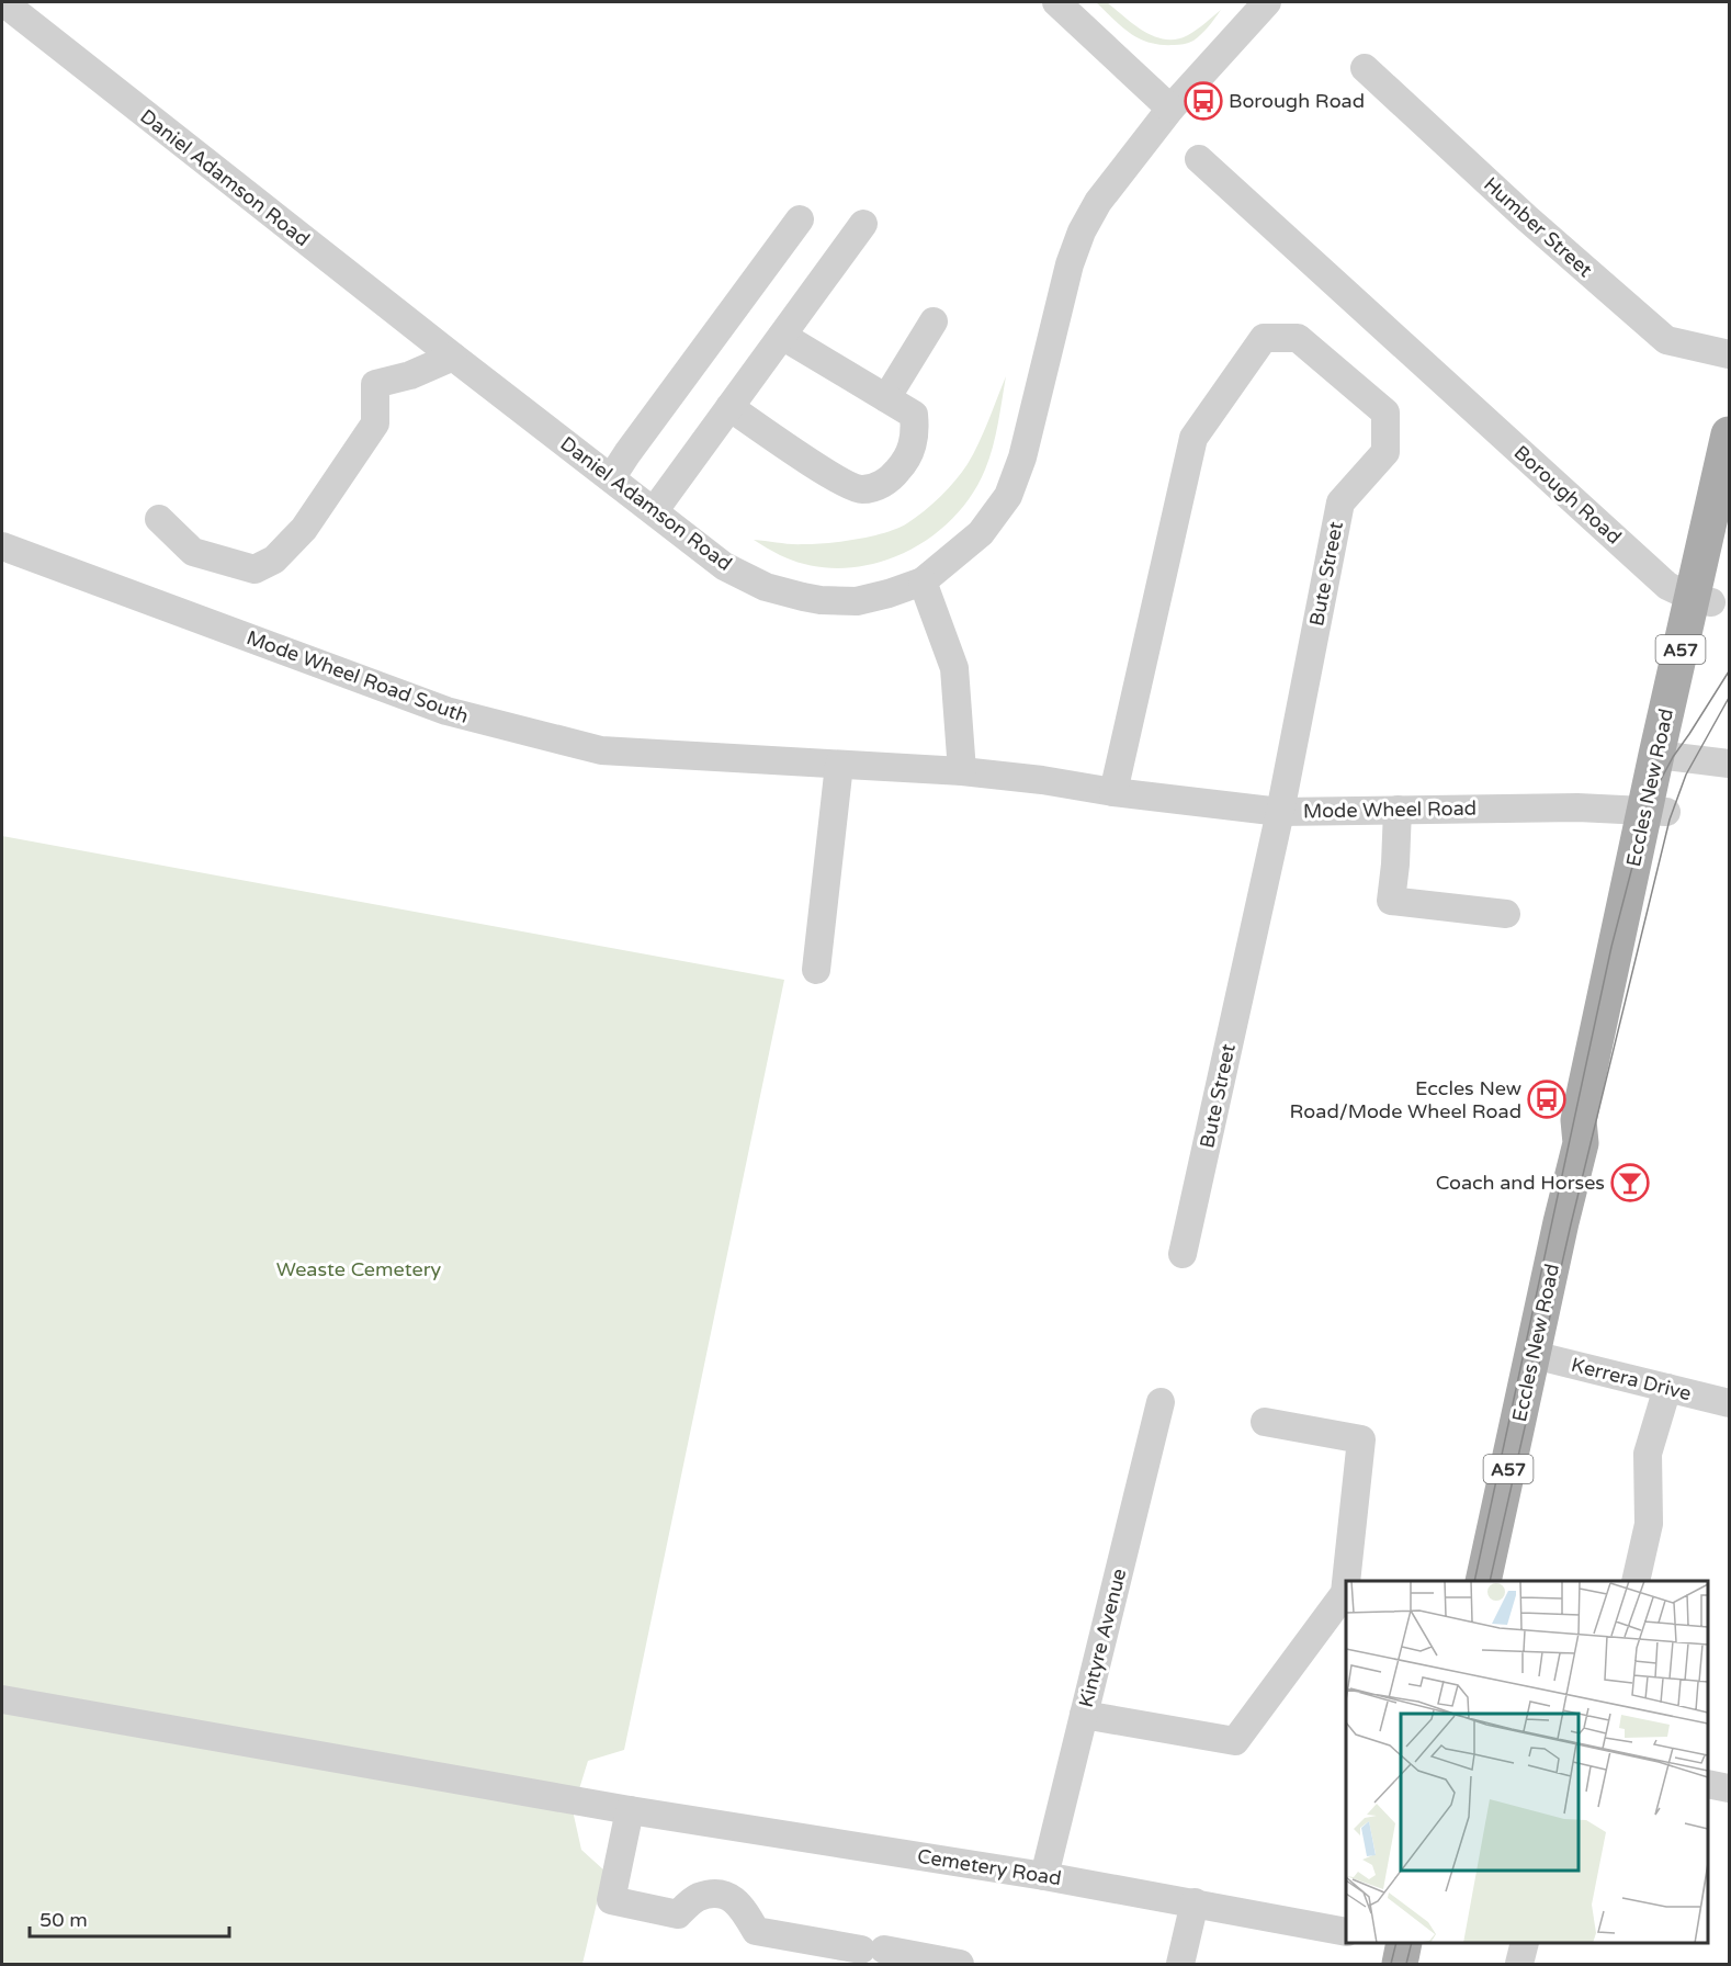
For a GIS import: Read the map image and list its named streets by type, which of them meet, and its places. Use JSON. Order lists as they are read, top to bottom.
{
  "streets": {
    "main road": ["A57", "Eccles New Road"],
    "street": [
      "Daniel Adamson Road",
      "Humber Street",
      "Borough Road",
      "Bute Street",
      "Mode Wheel Road South",
      "Mode Wheel Road",
      "Kerrera Drive",
      "Kintyre Avenue",
      "Cemetery Road"
    ]
  },
  "crossings": [
    ["Borough Road", "Eccles New Road"],
    ["Bute Street", "Mode Wheel Road"],
    ["Mode Wheel Road South", "Mode Wheel Road"],
    ["Eccles New Road", "Mode Wheel Road"],
    ["Eccles New Road", "Kerrera Drive"],
    ["Kintyre Avenue", "Cemetery Road"]
  ],
  "parks": ["Weaste Cemetery"],
  "places": {
    "bus stop": ["Borough Road", "Eccles New Road/Mode Wheel Road"],
    "bar": ["Coach and Horses"]
  },
  "scale_bar": "50 m"
}
